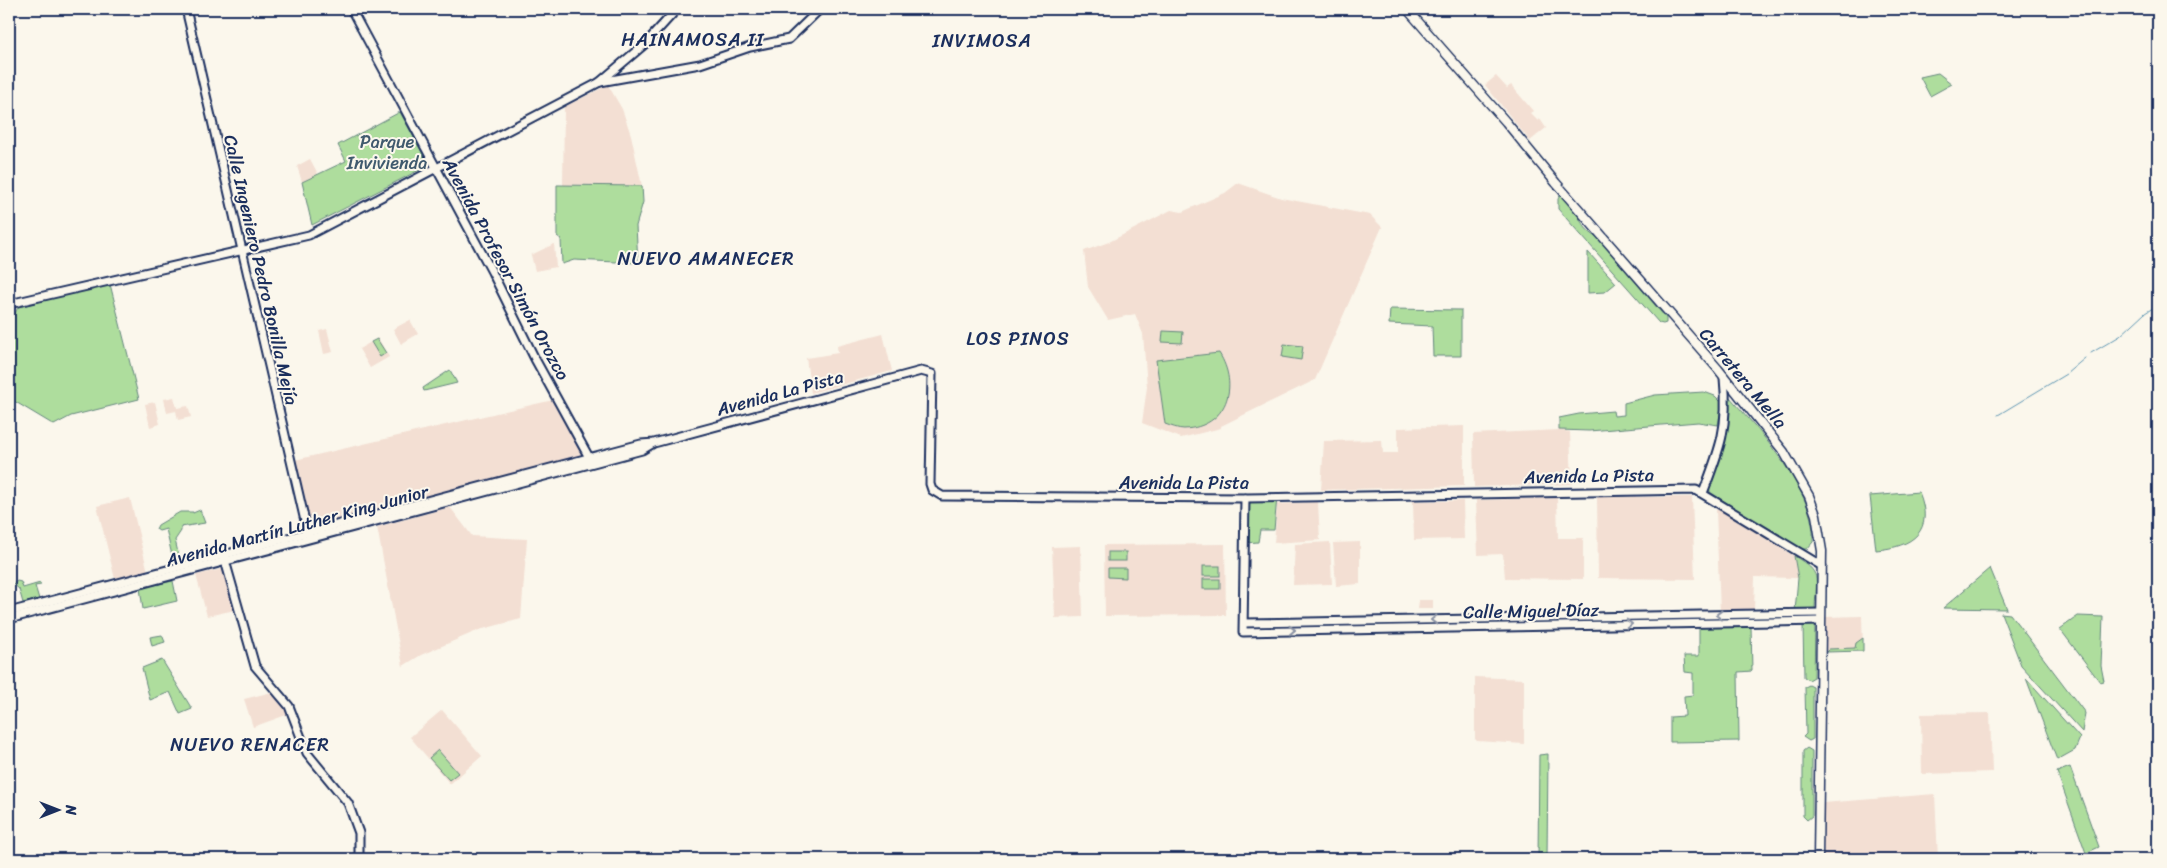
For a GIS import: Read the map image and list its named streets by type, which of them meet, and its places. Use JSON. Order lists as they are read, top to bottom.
{
  "streets": {
    "main road": ["Carretera Mella"],
    "street": [
      "Avenida Profesor Simón Orozco",
      "Calle Ingeniero Pedro Bonilla Mejía",
      "Avenida La Pista",
      "Avenida Martín Luther King Junior",
      "Calle Miguel Díaz"
    ]
  },
  "crossings": [
    ["Avenida Profesor Simón Orozco", "Avenida La Pista"],
    ["Avenida Profesor Simón Orozco", "Avenida Martín Luther King Junior"],
    ["Calle Ingeniero Pedro Bonilla Mejía", "Avenida Martín Luther King Junior"],
    ["Carretera Mella", "Avenida La Pista"],
    ["Carretera Mella", "Calle Miguel Díaz"],
    ["Avenida La Pista", "Avenida Martín Luther King Junior"]
  ],
  "districts": [
    "HAINAMOSA II",
    "INVIMOSA",
    "NUEVO AMANECER",
    "LOS PINOS",
    "NUEVO RENACER"
  ],
  "parks": ["Parque Invivienda"],
  "north": "right"
}
